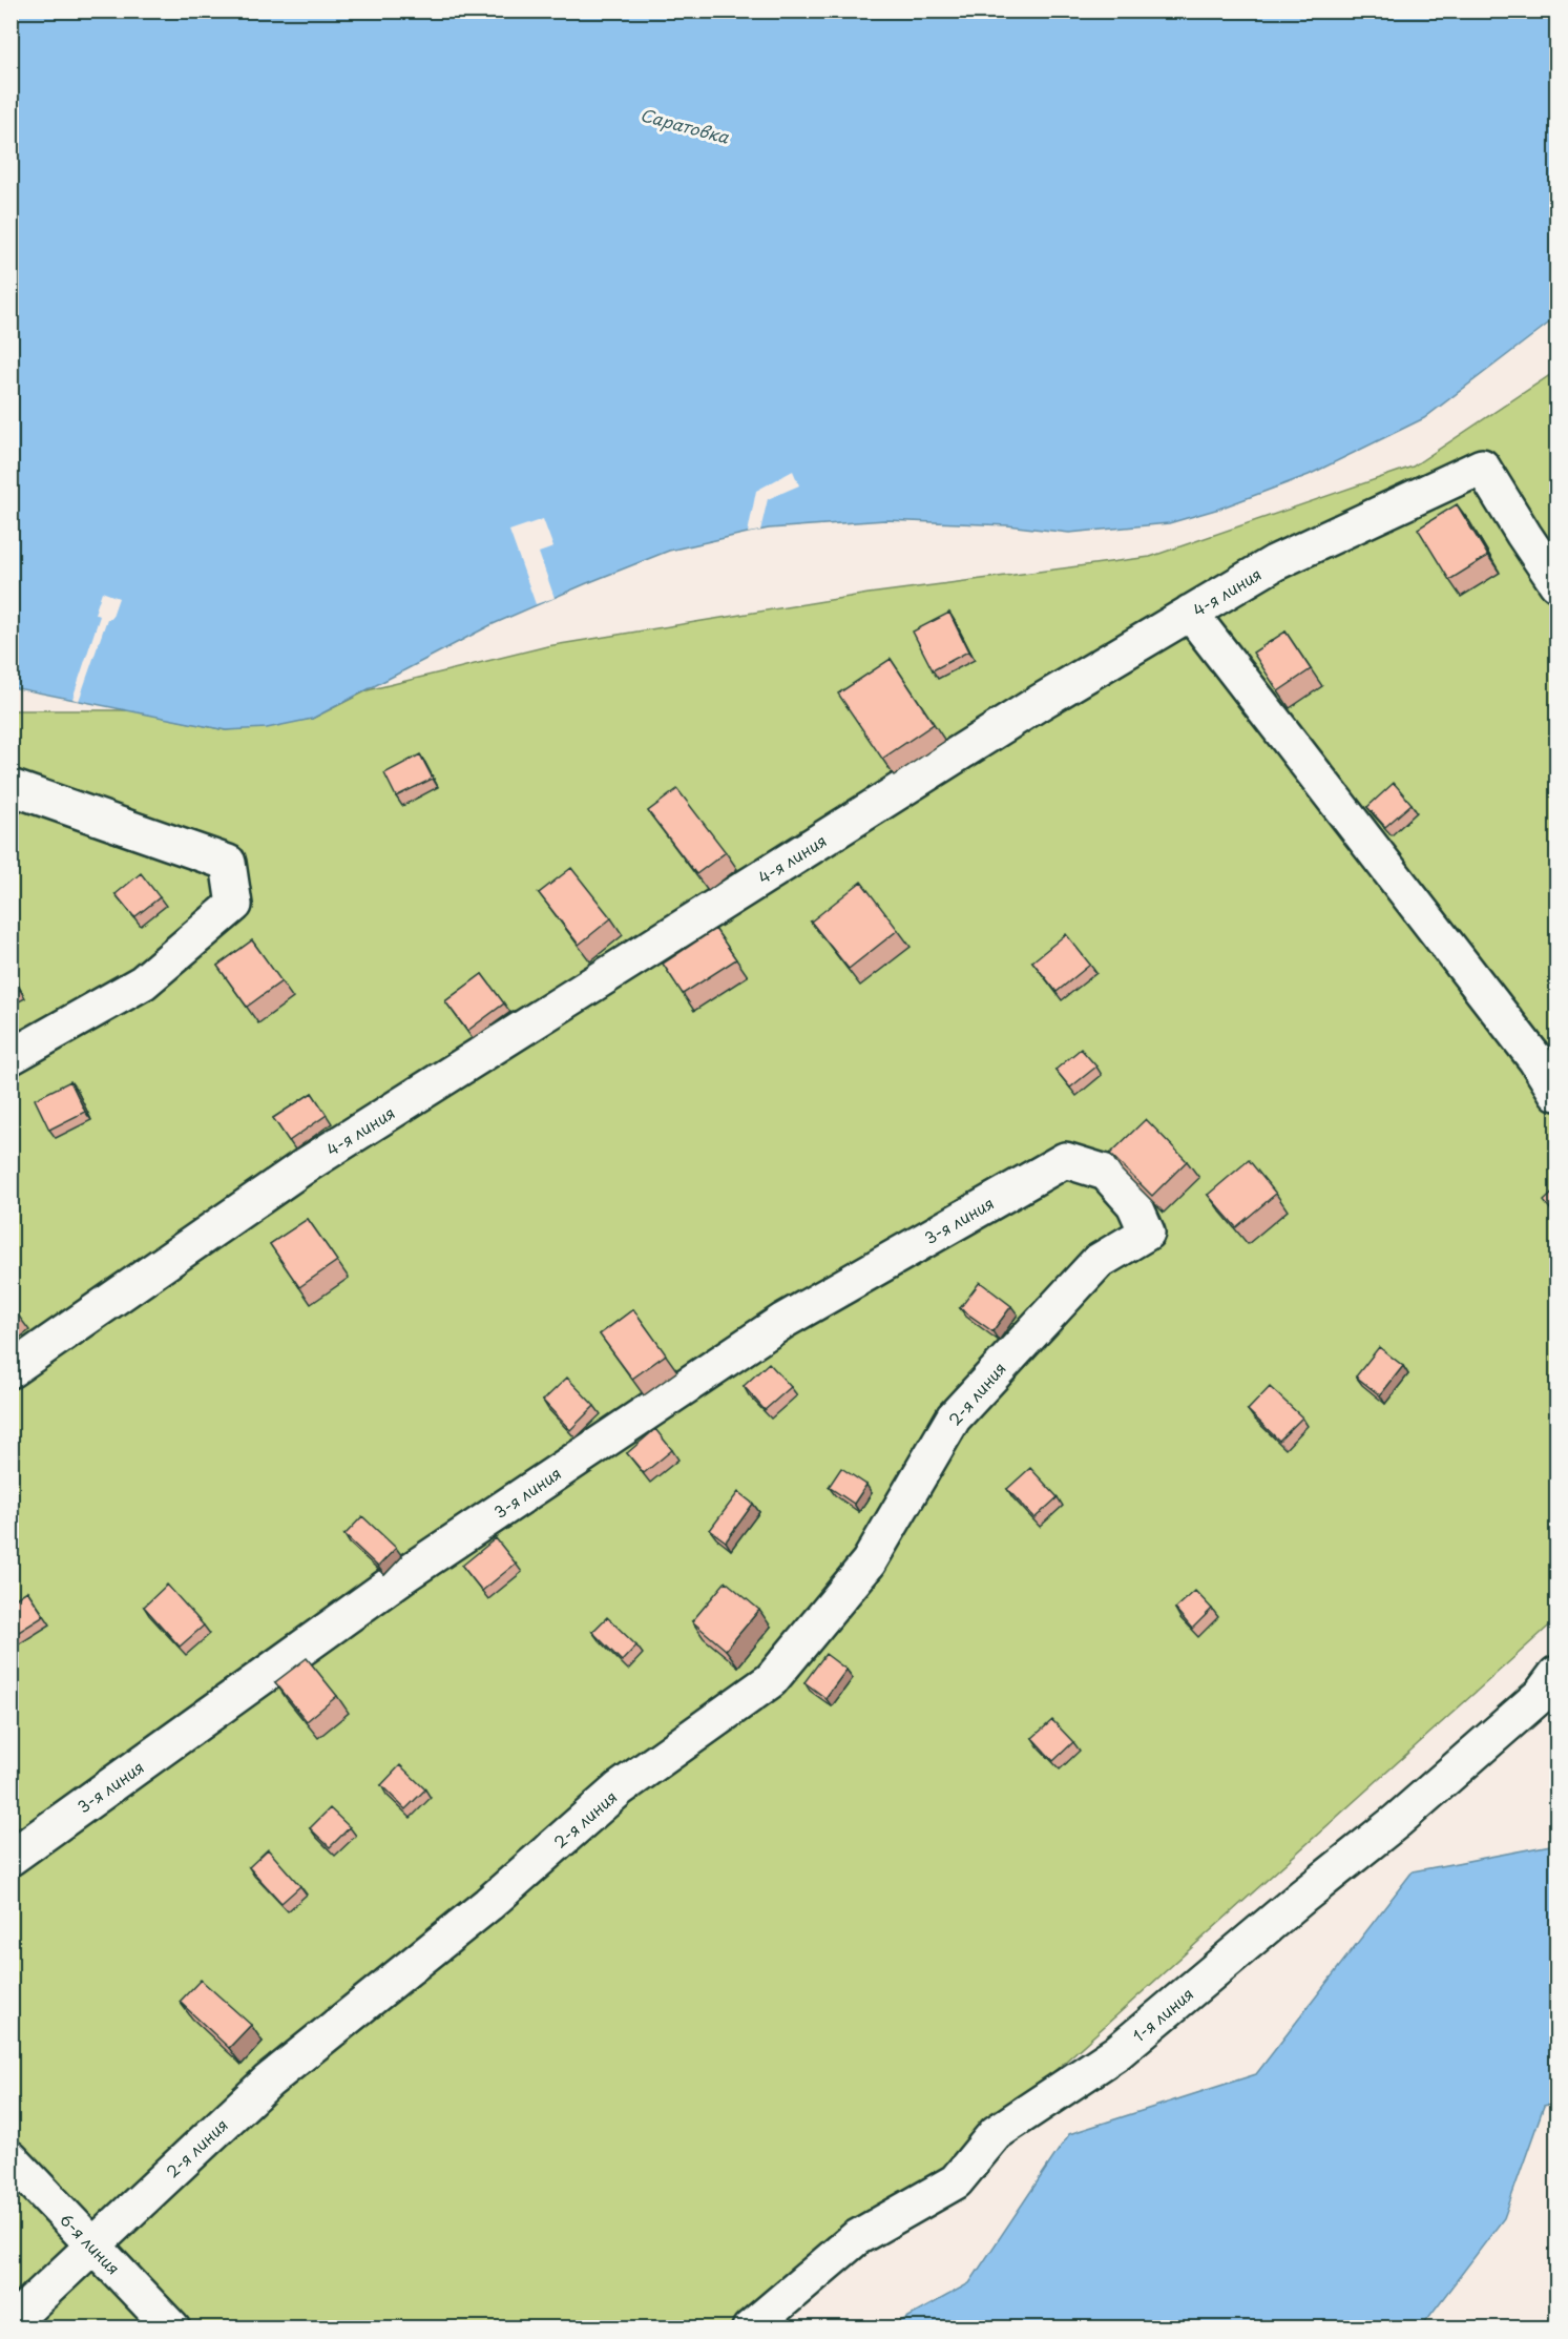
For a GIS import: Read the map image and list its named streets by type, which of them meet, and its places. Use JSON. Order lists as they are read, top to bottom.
{
  "streets": {
    "lane": [
      "4-я линия",
      "3-я линия",
      "2-я линия",
      "1-я линия",
      "6-я линия"
    ]
  },
  "crossings": [
    ["3-я линия", "2-я линия"],
    ["2-я линия", "6-я линия"]
  ],
  "water": ["Саратовка"]
}
